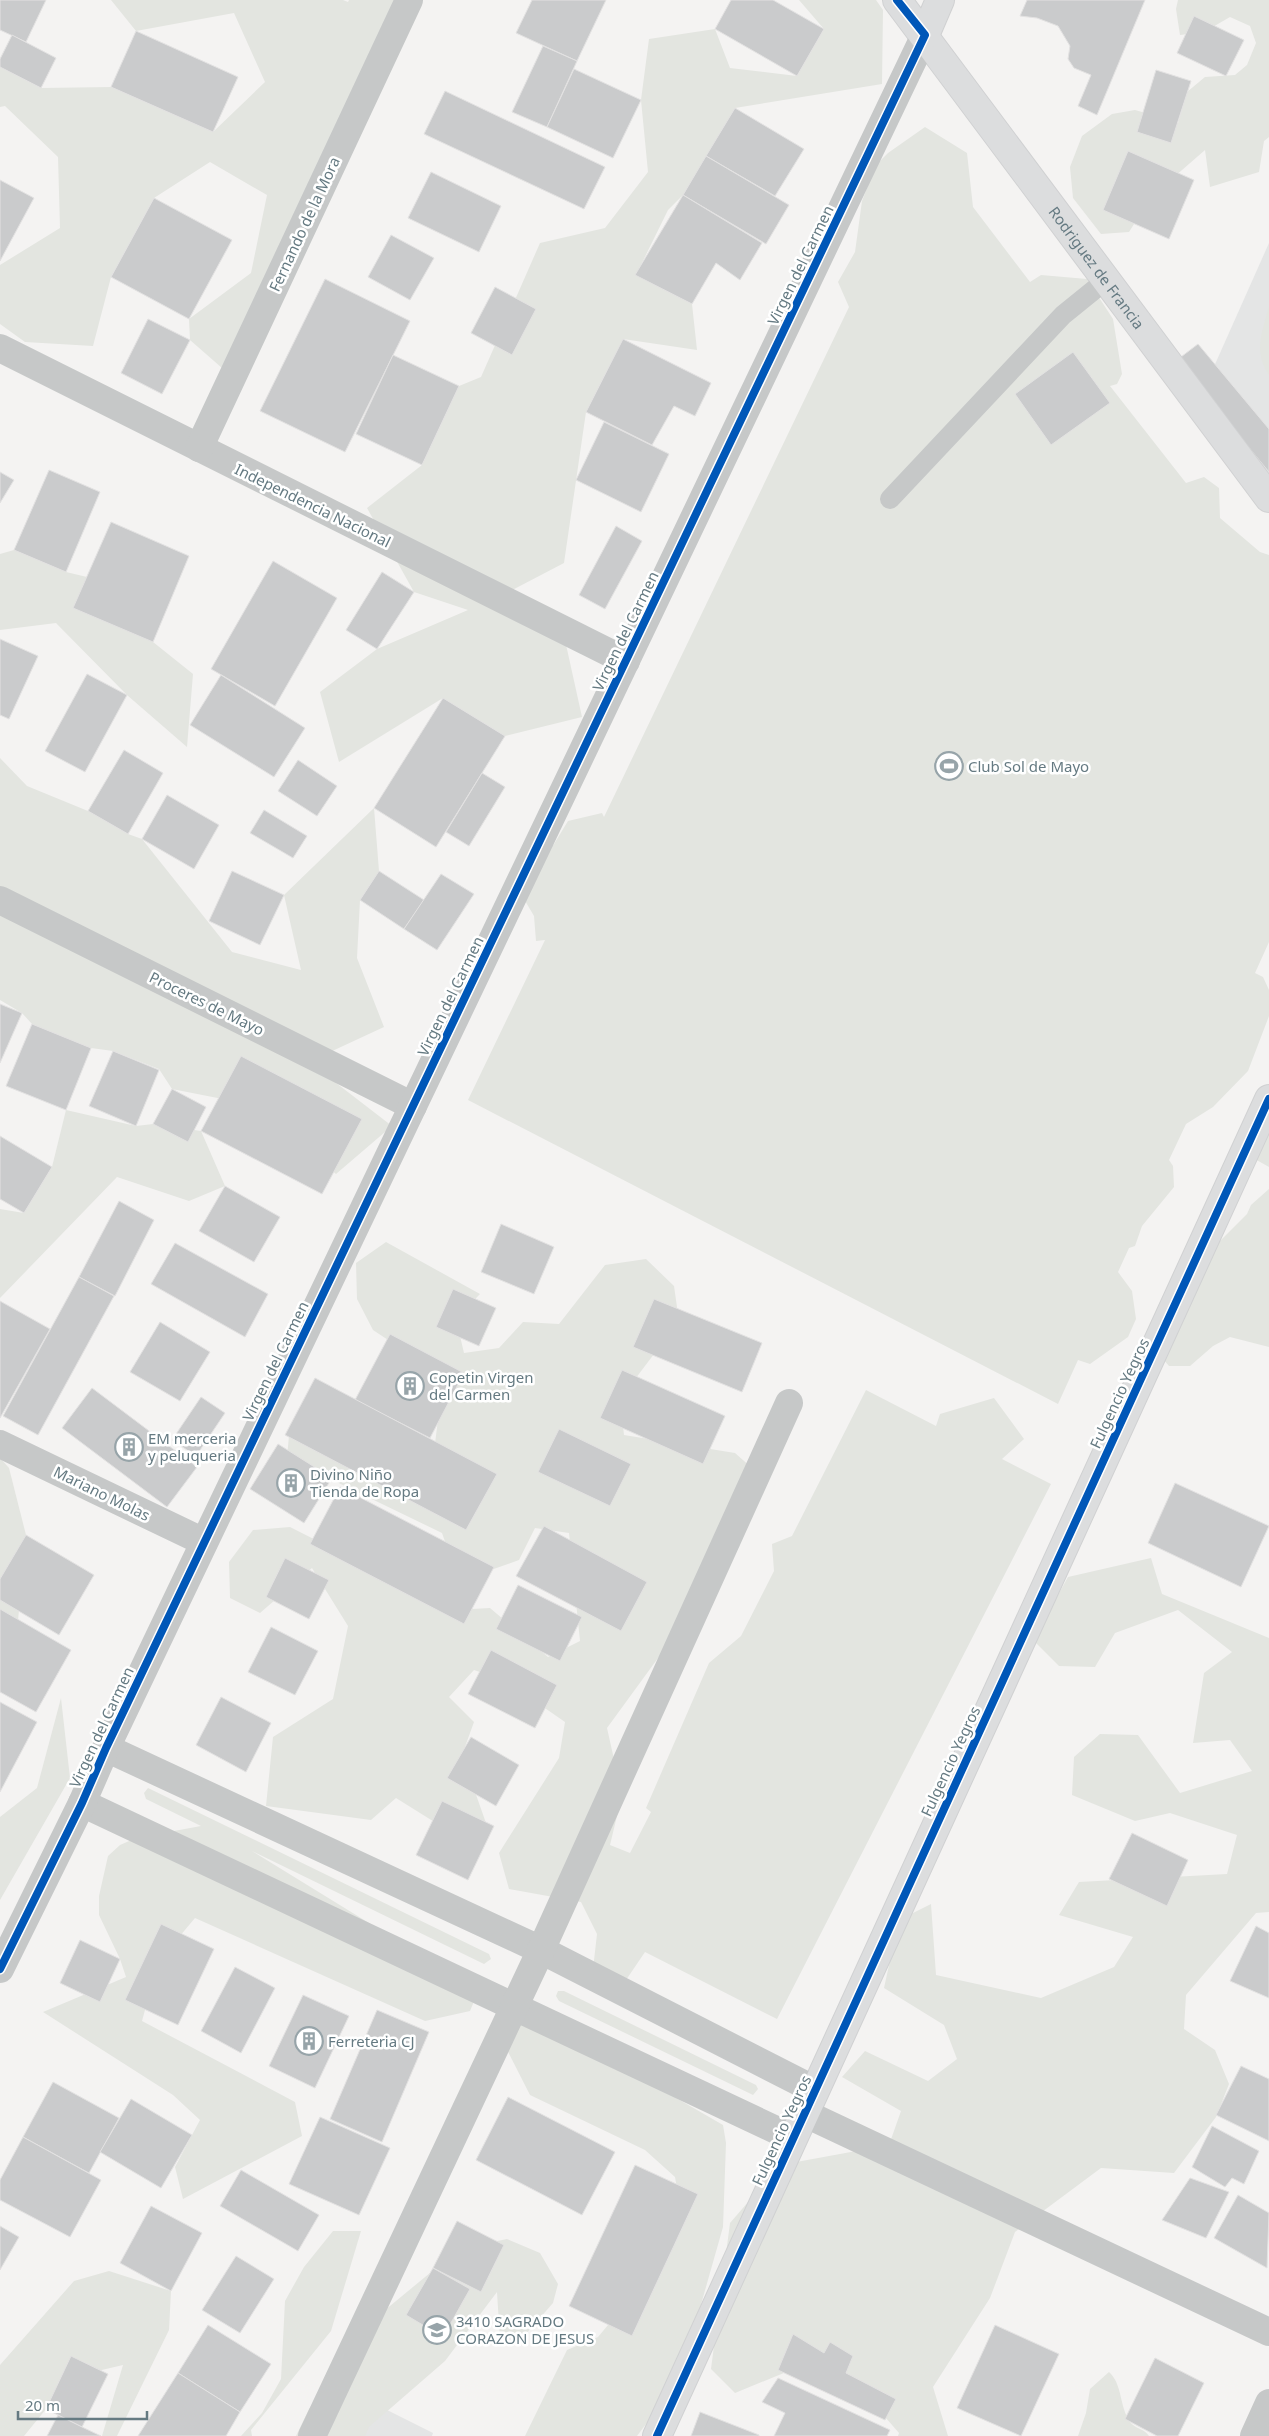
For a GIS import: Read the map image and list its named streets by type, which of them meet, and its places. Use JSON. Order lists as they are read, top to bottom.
{
  "streets": {
    "street": [
      "Fernando de la Mora",
      "Virgen del Carmen",
      "Rodriguez de Francia",
      "Independencia Nacional",
      "Proceres de Mayo",
      "Fulgencio Yegros",
      "Mariano Molas"
    ]
  },
  "crossings": [
    ["Fernando de la Mora", "Independencia Nacional"],
    ["Virgen del Carmen", "Rodriguez de Francia"],
    ["Virgen del Carmen", "Independencia Nacional"],
    ["Virgen del Carmen", "Proceres de Mayo"],
    ["Virgen del Carmen", "Mariano Molas"]
  ],
  "places": {
    "sports": ["Club Sol de Mayo"],
    "building": [
      "Copetin Virgen del Carmen",
      "EM merceria y peluqueria",
      "Divino Niño Tienda de Ropa",
      "Ferreteria CJ"
    ],
    "school or university": ["3410 SAGRADO CORAZON DE JESUS"]
  },
  "scale_bar": "20 m"
}
